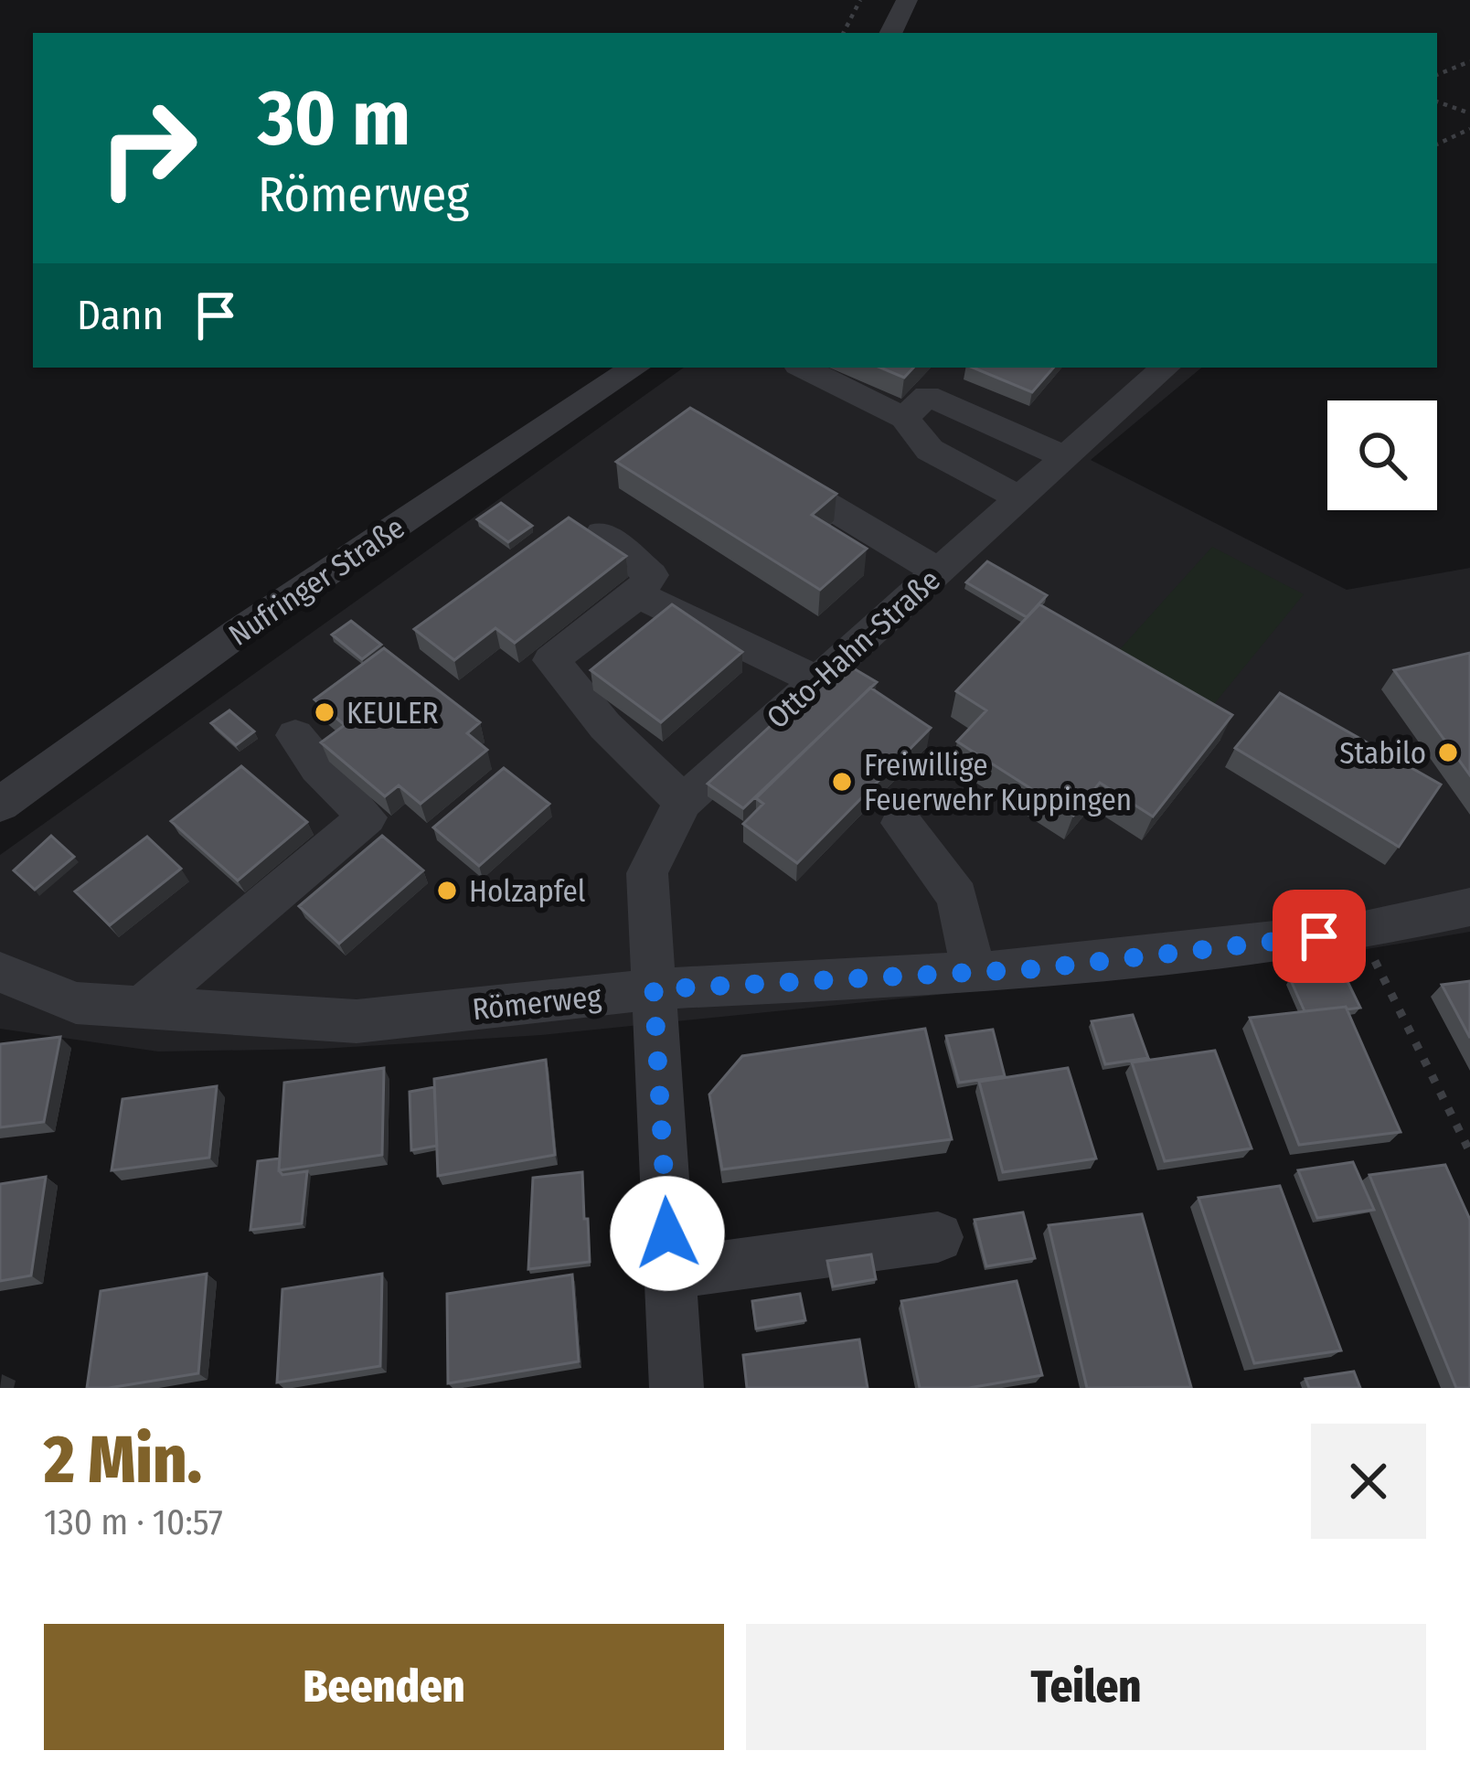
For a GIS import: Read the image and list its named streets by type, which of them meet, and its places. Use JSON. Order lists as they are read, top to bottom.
{
  "streets": {
    "street": ["Nufringer Straße", "Otto-Hahn-Straße", "Römerweg"]
  },
  "crossings": [
    ["Otto-Hahn-Straße", "Römerweg"]
  ],
  "places": [
    "KEULER",
    "Stabilo",
    "Freiwillige Feuerwehr Kuppingen",
    "Holzapfel"
  ],
  "page": {
    "turn": ["30 m", "Römerweg"],
    "then": "Dann",
    "heading": ["2 Min.", "130 m · 10:57"],
    "buttons": ["Beenden", "Teilen"]
  }
}
